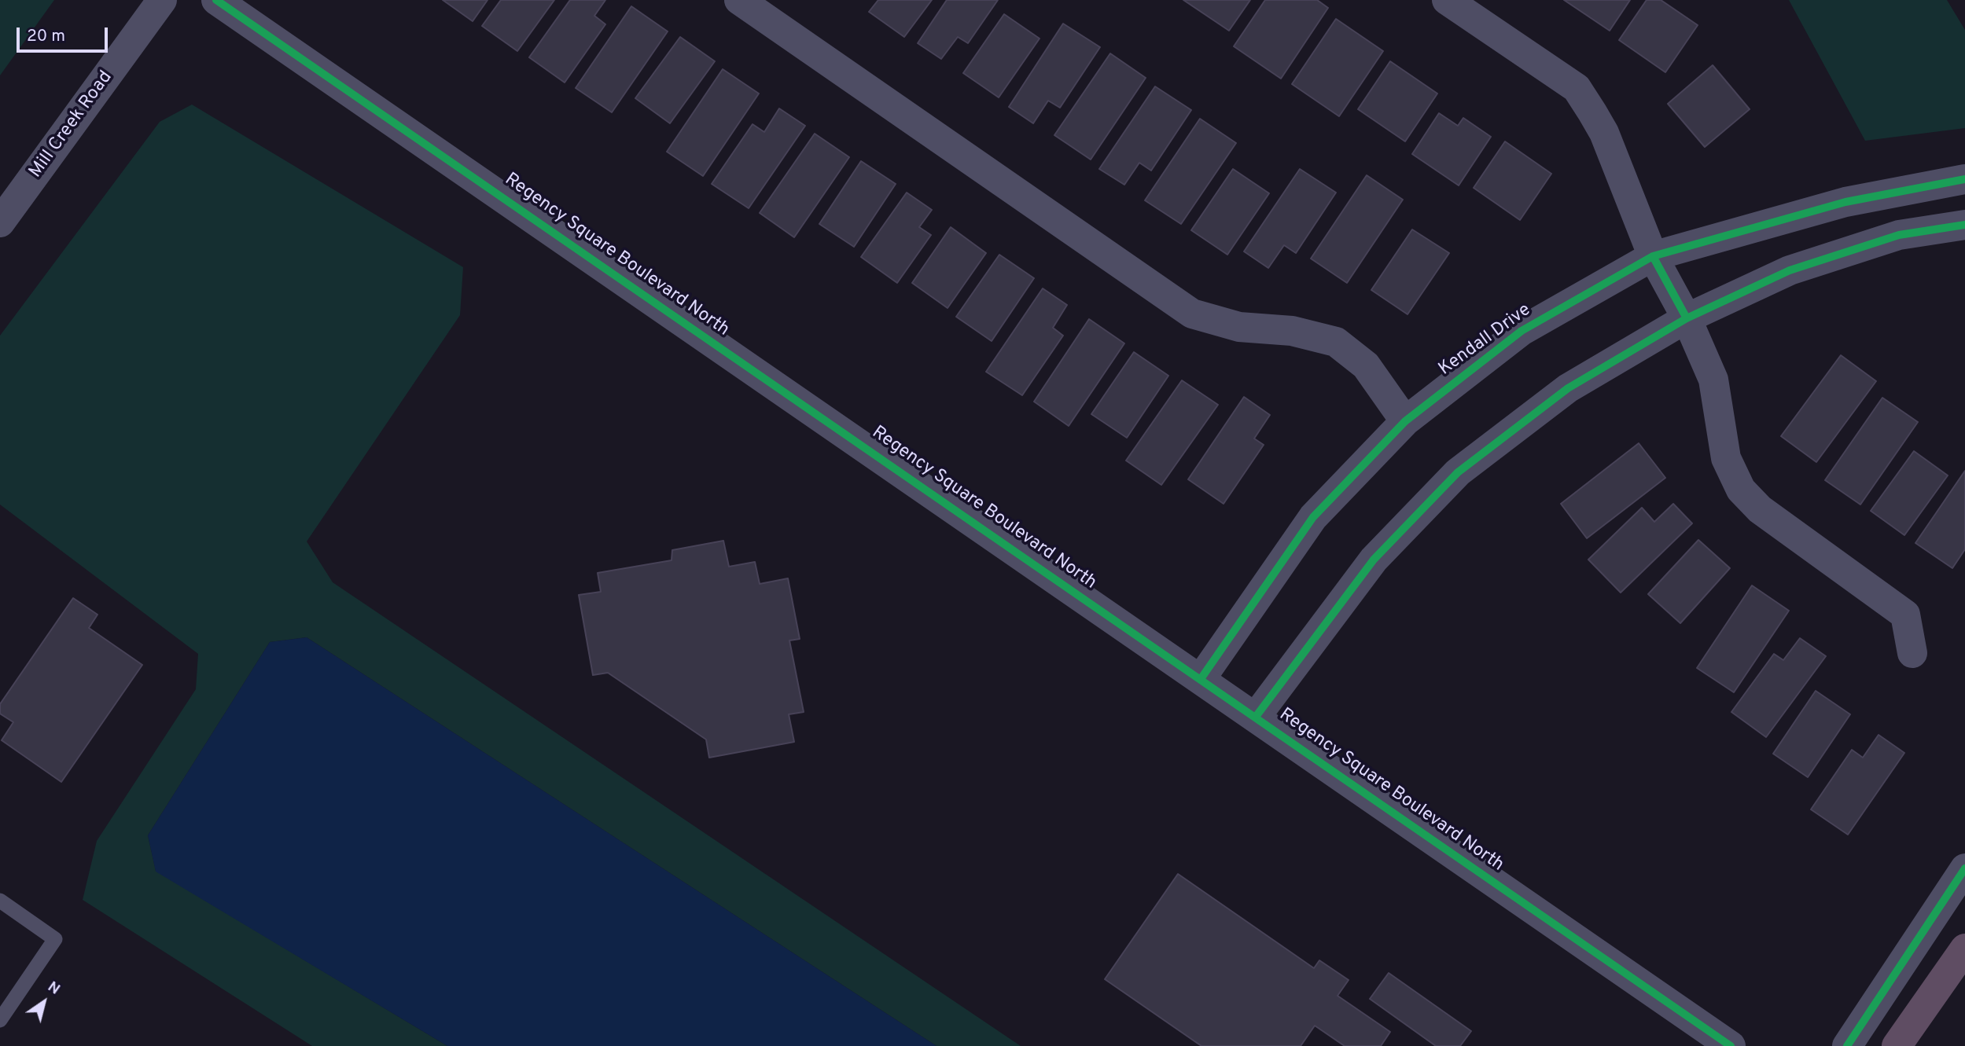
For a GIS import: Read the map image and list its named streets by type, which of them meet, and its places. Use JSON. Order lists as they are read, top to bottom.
{
  "streets": {
    "street": ["Mill Creek Road", "Regency Square Boulevard North", "Kendall Drive"]
  },
  "crossings": [
    ["Regency Square Boulevard North", "Kendall Drive"]
  ],
  "scale_bar": "20 m",
  "north": "top right"
}
